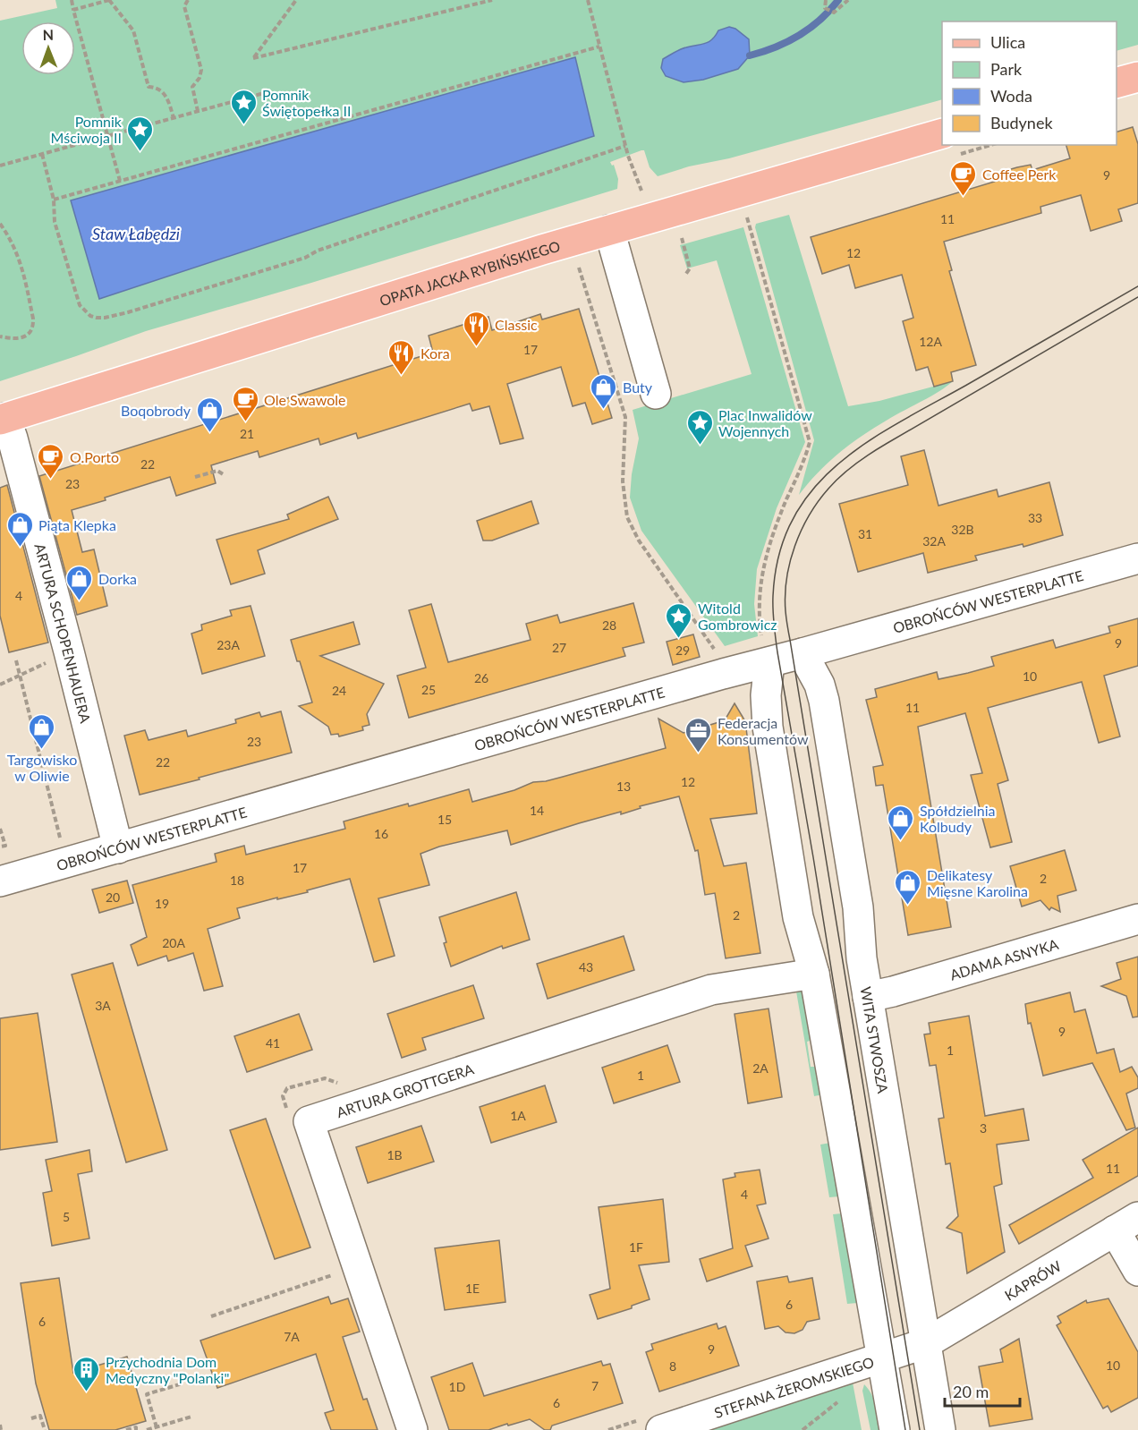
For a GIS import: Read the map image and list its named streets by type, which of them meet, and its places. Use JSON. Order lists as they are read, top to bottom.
{
  "streets": {
    "main road": ["OPATA JACKA RYBIŃSKIEGO"],
    "street": [
      "OBROŃCÓW WESTERPLATTE",
      "ARTURA SCHOPENHAUERA",
      "ADAMA ASNYKA",
      "WITA STWOSZA",
      "ARTURA GROTTGERA",
      "KAPRÓW",
      "STEFANA ŻEROMSKIEGO"
    ]
  },
  "crossings": [
    ["OPATA JACKA RYBIŃSKIEGO", "ARTURA SCHOPENHAUERA"],
    ["OBROŃCÓW WESTERPLATTE", "ARTURA SCHOPENHAUERA"],
    ["OBROŃCÓW WESTERPLATTE", "WITA STWOSZA"],
    ["ADAMA ASNYKA", "WITA STWOSZA"],
    ["WITA STWOSZA", "KAPRÓW"],
    ["WITA STWOSZA", "STEFANA ŻEROMSKIEGO"],
    ["KAPRÓW", "STEFANA ŻEROMSKIEGO"]
  ],
  "water": ["Staw Łabędzi"],
  "places": {
    "place": [
      "Pomnik Świętopełka II",
      "Pomnik Mściwoja II",
      "Plac Inwalidów Wojennych",
      "Witold Gombrowicz"
    ],
    "cafe": ["Coffee Perk", "Ole Swawole", "O.Porto"],
    "restaurant": ["Classic", "Kora"],
    "shop": [
      "Buty",
      "Boqobrody",
      "Piąta Klepka",
      "Dorka",
      "Targowisko w Oliwie",
      "Spółdzielnia Kolbudy",
      "Delikatesy Mięsne Karolina"
    ],
    "office": ["Federacja Konsumentów"],
    "building": ["Przychodnia Dom Medyczny \"Polanki\""]
  },
  "house_numbers": [
    "9",
    "11",
    "12",
    "12A",
    "17",
    "21",
    "22",
    "23",
    "33",
    "32B",
    "31",
    "32A",
    "4",
    "28",
    "9",
    "23A",
    "27",
    "29",
    "10",
    "26",
    "25",
    "24",
    "11",
    "23",
    "22",
    "12",
    "13",
    "14",
    "15",
    "16",
    "17",
    "2",
    "18",
    "20",
    "19",
    "2",
    "20A",
    "43",
    "3A",
    "9",
    "41",
    "1",
    "2A",
    "1",
    "1A",
    "3",
    "1B",
    "11",
    "4",
    "5",
    "1F",
    "1E",
    "6",
    "6",
    "7A",
    "9",
    "10",
    "8",
    "7",
    "1D",
    "6"
  ],
  "legend": [
    "Ulica",
    "Park",
    "Woda",
    "Budynek"
  ],
  "scale_bar": "20 m",
  "north": "top"
}
